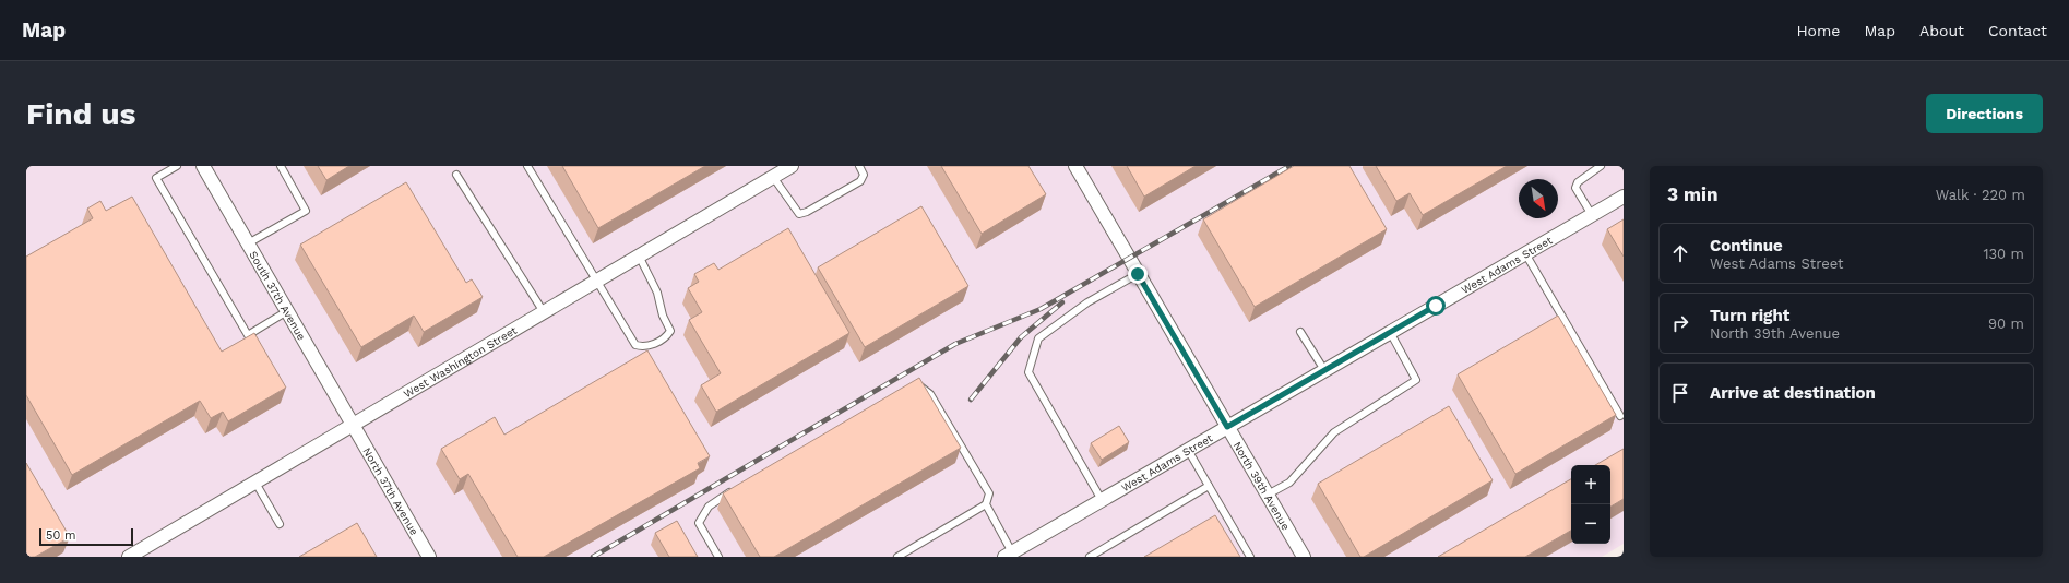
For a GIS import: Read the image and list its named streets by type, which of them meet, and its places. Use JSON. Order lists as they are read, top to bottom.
{
  "streets": {
    "street": [
      "West Adams Street",
      "South 37th Avenue",
      "West Washington Street",
      "North 39th Avenue",
      "North 37th Avenue"
    ]
  },
  "crossings": [
    ["West Adams Street", "North 39th Avenue"],
    ["South 37th Avenue", "West Washington Street"],
    ["South 37th Avenue", "North 37th Avenue"],
    ["West Washington Street", "North 37th Avenue"]
  ],
  "scale_bar": "50 m",
  "north": "bottom right",
  "page": {
    "header": "Map",
    "nav": [
      "Home",
      "Map",
      "About",
      "Contact"
    ],
    "buttons": "Directions",
    "title": "Find us",
    "heading": ["3 min", "Walk · 220 m"],
    "list": [
      ["Continue", "West Adams Street", "130 m"],
      ["Turn right", "North 39th Avenue", "90 m"],
      "Arrive at destination"
    ],
    "map_buttons": ["+", "−"],
    "scale": "50 m"
  }
}
